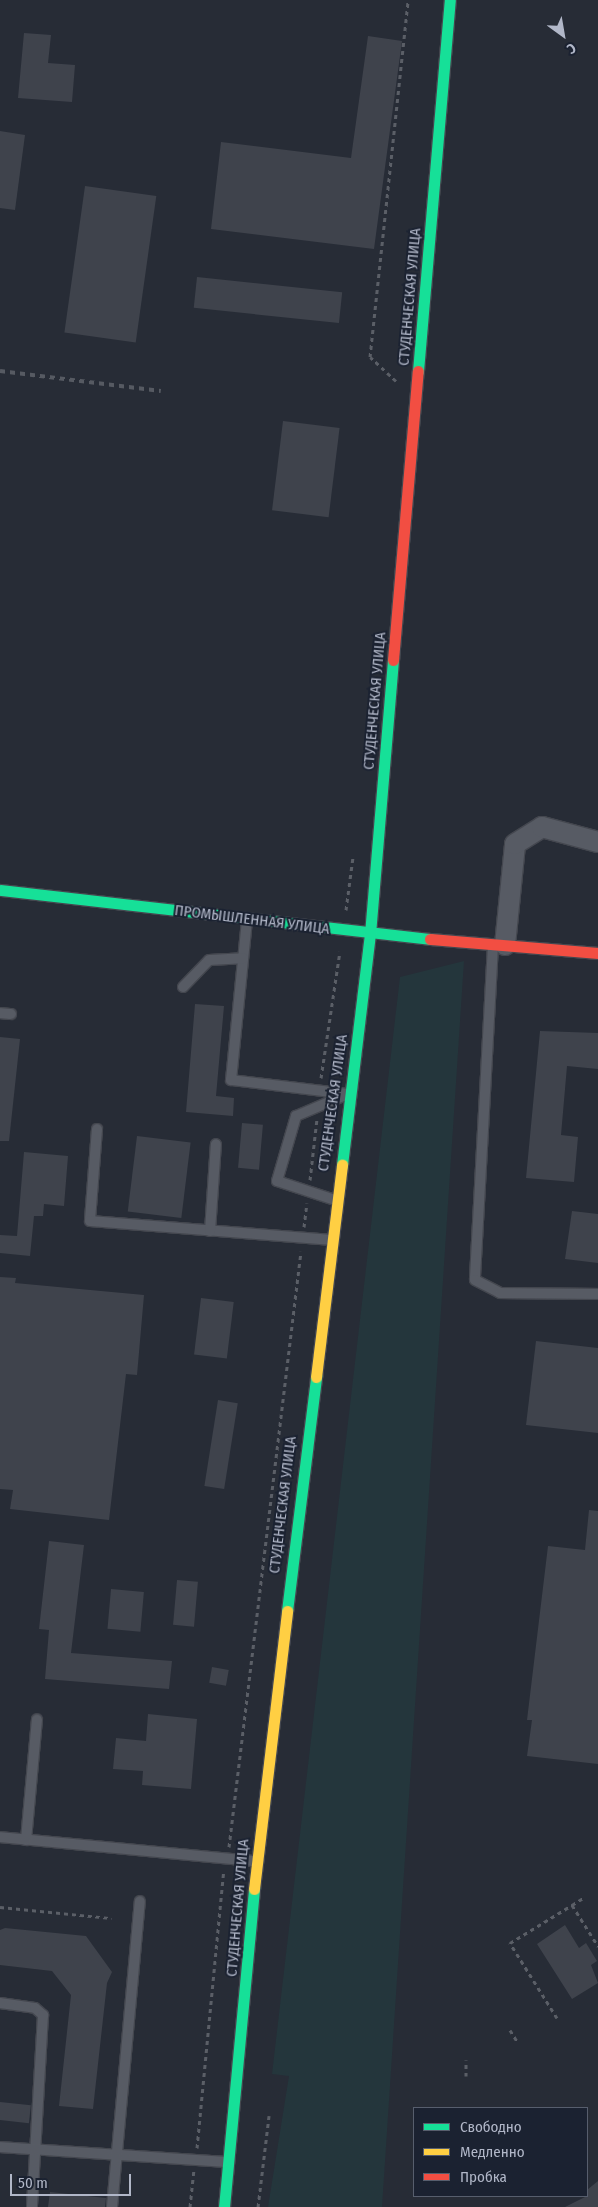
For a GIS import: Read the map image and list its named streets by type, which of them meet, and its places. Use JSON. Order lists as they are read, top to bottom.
{
  "streets": {
    "main road": ["СТУДЕНЧЕСКАЯ УЛИЦА", "ПРОМЫШЛЕННАЯ УЛИЦА"]
  },
  "crossings": [
    ["СТУДЕНЧЕСКАЯ УЛИЦА", "ПРОМЫШЛЕННАЯ УЛИЦА"]
  ],
  "legend": ["Свободно", "Медленно", "Пробка"],
  "scale_bar": "50 m",
  "north": "bottom right"
}
